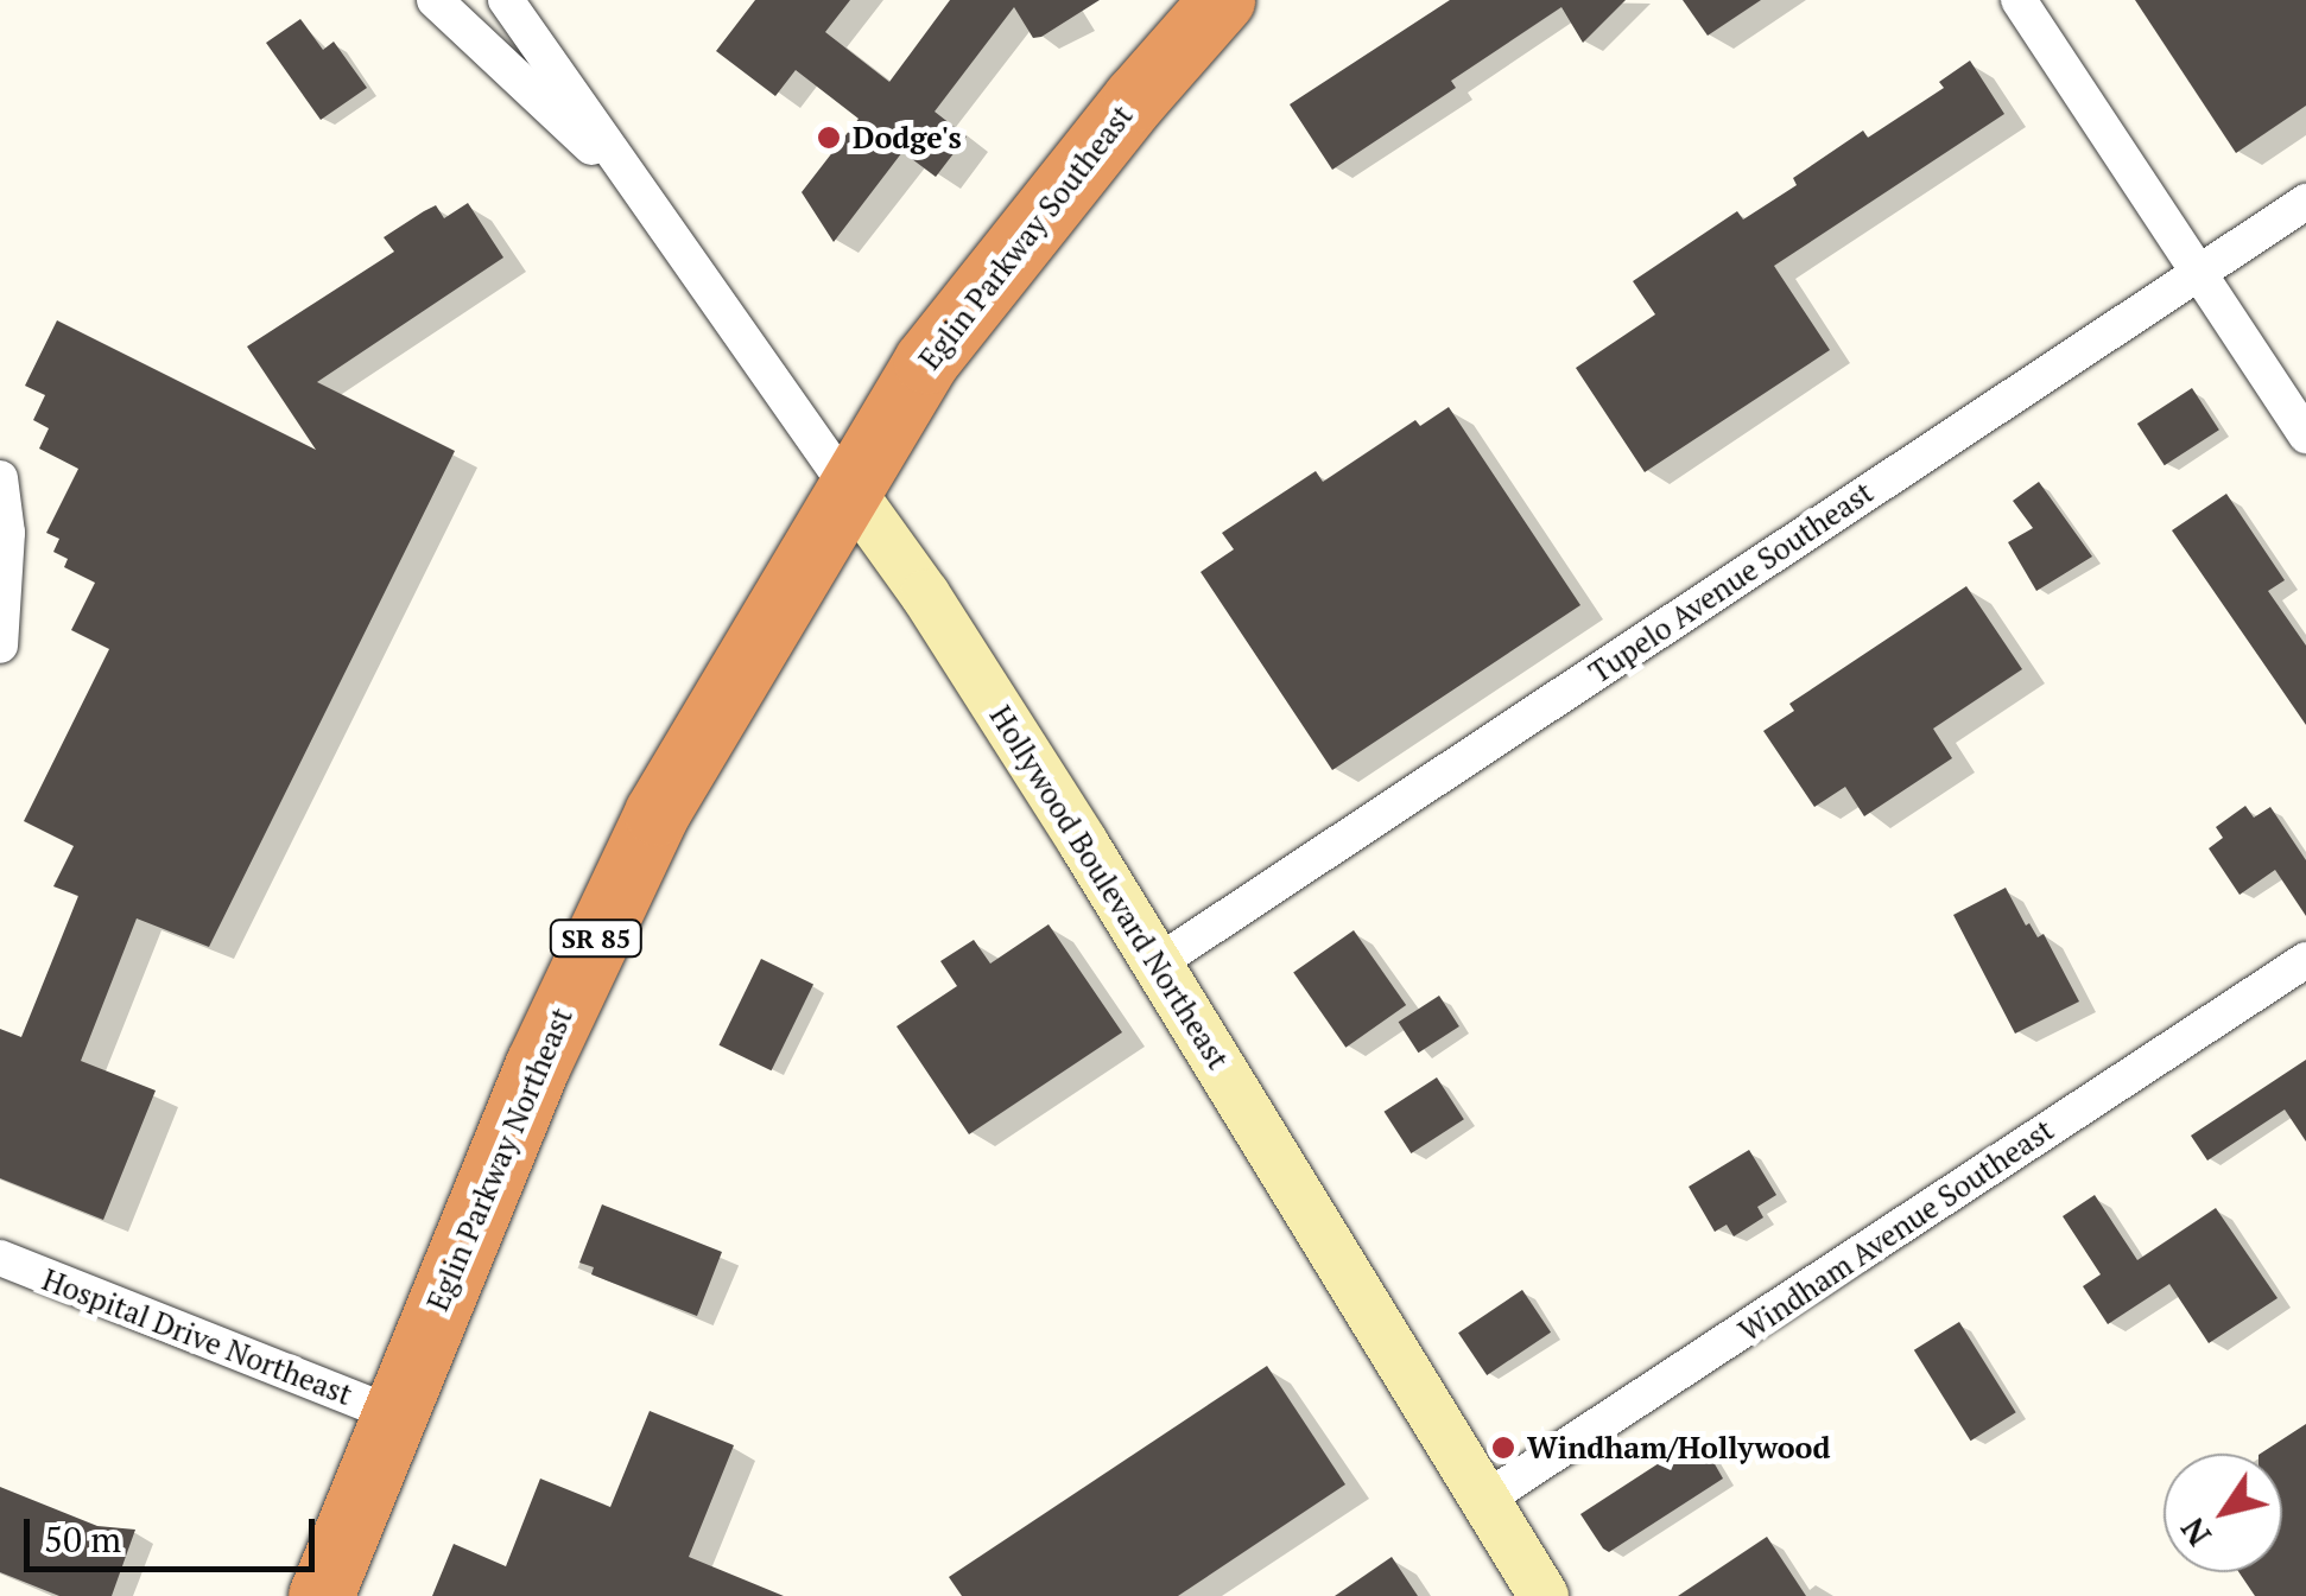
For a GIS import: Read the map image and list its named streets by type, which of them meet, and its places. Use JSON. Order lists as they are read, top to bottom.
{
  "streets": {
    "highway": ["Eglin Parkway Southeast", "SR 85", "Eglin Parkway Northeast"],
    "street": [
      "Tupelo Avenue Southeast",
      "Hollywood Boulevard Northeast",
      "Windham Avenue Southeast",
      "Hospital Drive Northeast"
    ]
  },
  "crossings": [
    ["Eglin Parkway Southeast", "Hollywood Boulevard Northeast"],
    ["Eglin Parkway Southeast", "Eglin Parkway Northeast"],
    ["Tupelo Avenue Southeast", "Hollywood Boulevard Northeast"],
    ["Hollywood Boulevard Northeast", "Eglin Parkway Northeast"],
    ["Hollywood Boulevard Northeast", "Windham Avenue Southeast"],
    ["Eglin Parkway Northeast", "Hospital Drive Northeast"]
  ],
  "places": ["Dodge's", "Windham/Hollywood"],
  "scale_bar": "50 m",
  "north": "bottom left"
}
